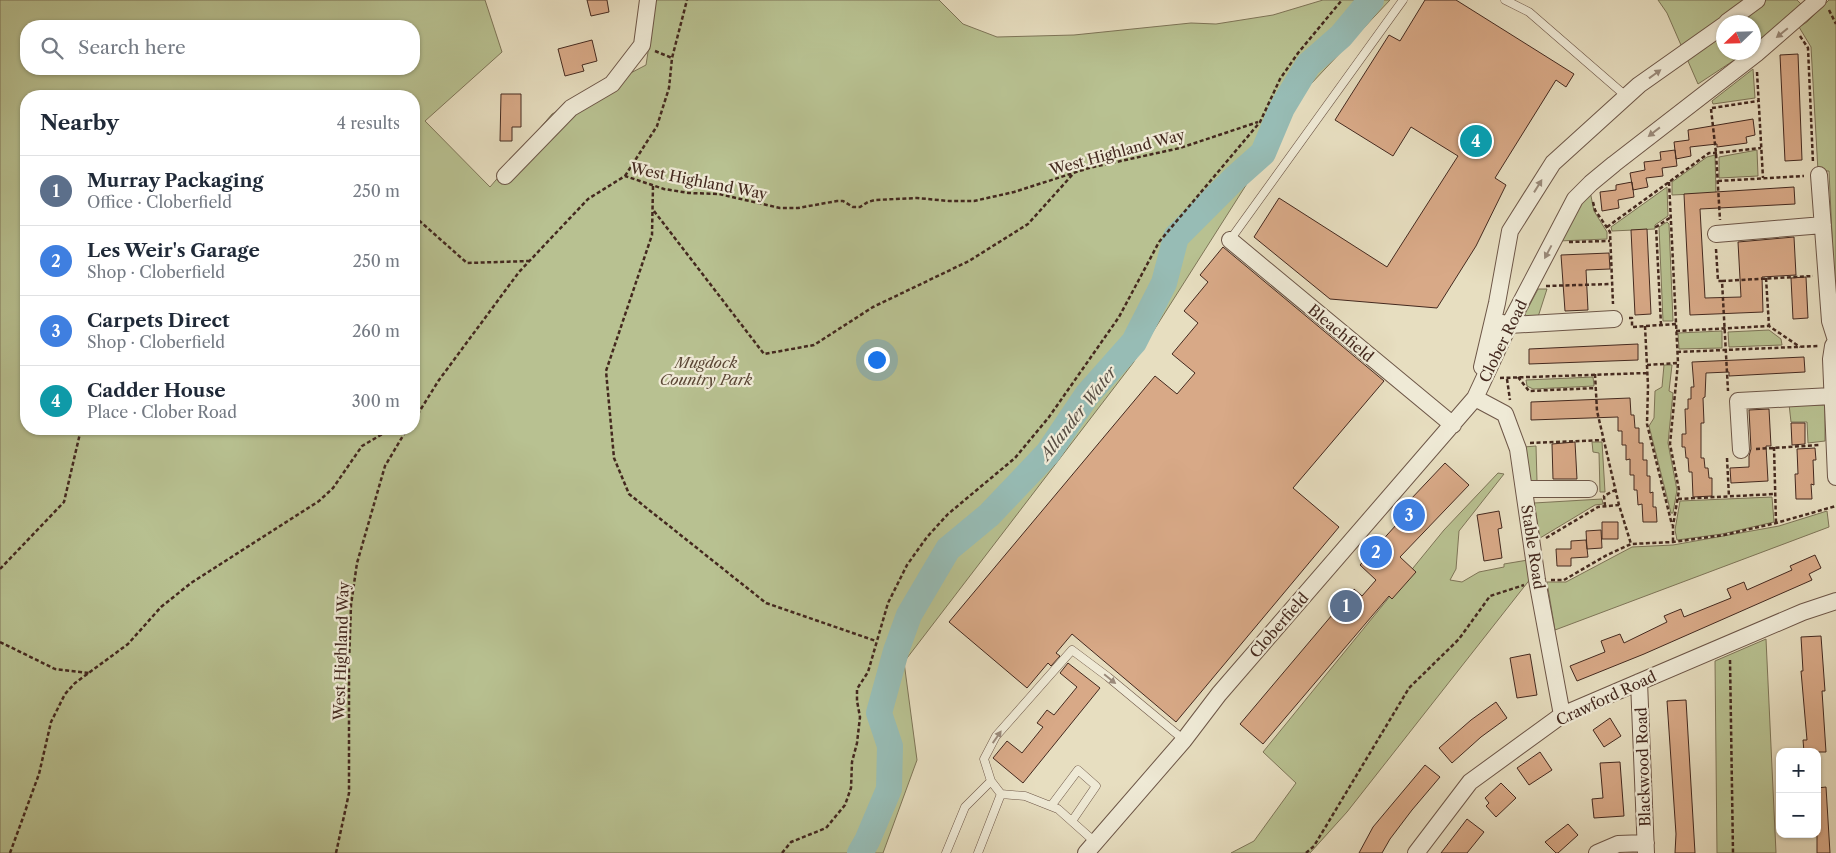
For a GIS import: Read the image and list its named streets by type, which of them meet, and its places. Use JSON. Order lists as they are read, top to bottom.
{
  "streets": {
    "street": [
      "Bleachfield",
      "Clober Road",
      "Stable Road",
      "Cloberfield",
      "Crawford Road",
      "Blackwood Road"
    ],
    "path": ["West Highland Way"]
  },
  "crossings": [
    ["Bleachfield", "Cloberfield"],
    ["Clober Road", "Stable Road"],
    ["Clober Road", "Cloberfield"],
    ["Stable Road", "Cloberfield"],
    ["Stable Road", "Crawford Road"],
    ["Crawford Road", "Blackwood Road"]
  ],
  "water": ["Allander Water"],
  "parks": ["Mugdock Country Park"],
  "north": "bottom left",
  "page": {
    "search": "Search here",
    "heading": ["Nearby", "4 results"],
    "pins": [
      "4",
      "3",
      "2",
      "1"
    ],
    "list": [
      {
        "mark": "1",
        "name": "Murray Packaging",
        "note": "Office · Cloberfield",
        "value": "250 m"
      },
      {
        "mark": "2",
        "name": "Les Weir's Garage",
        "note": "Shop · Cloberfield",
        "value": "250 m"
      },
      {
        "mark": "3",
        "name": "Carpets Direct",
        "note": "Shop · Cloberfield",
        "value": "260 m"
      },
      {
        "mark": "4",
        "name": "Cadder House",
        "note": "Place · Clober Road",
        "value": "300 m"
      }
    ],
    "map_buttons": ["+", "−"]
  }
}
